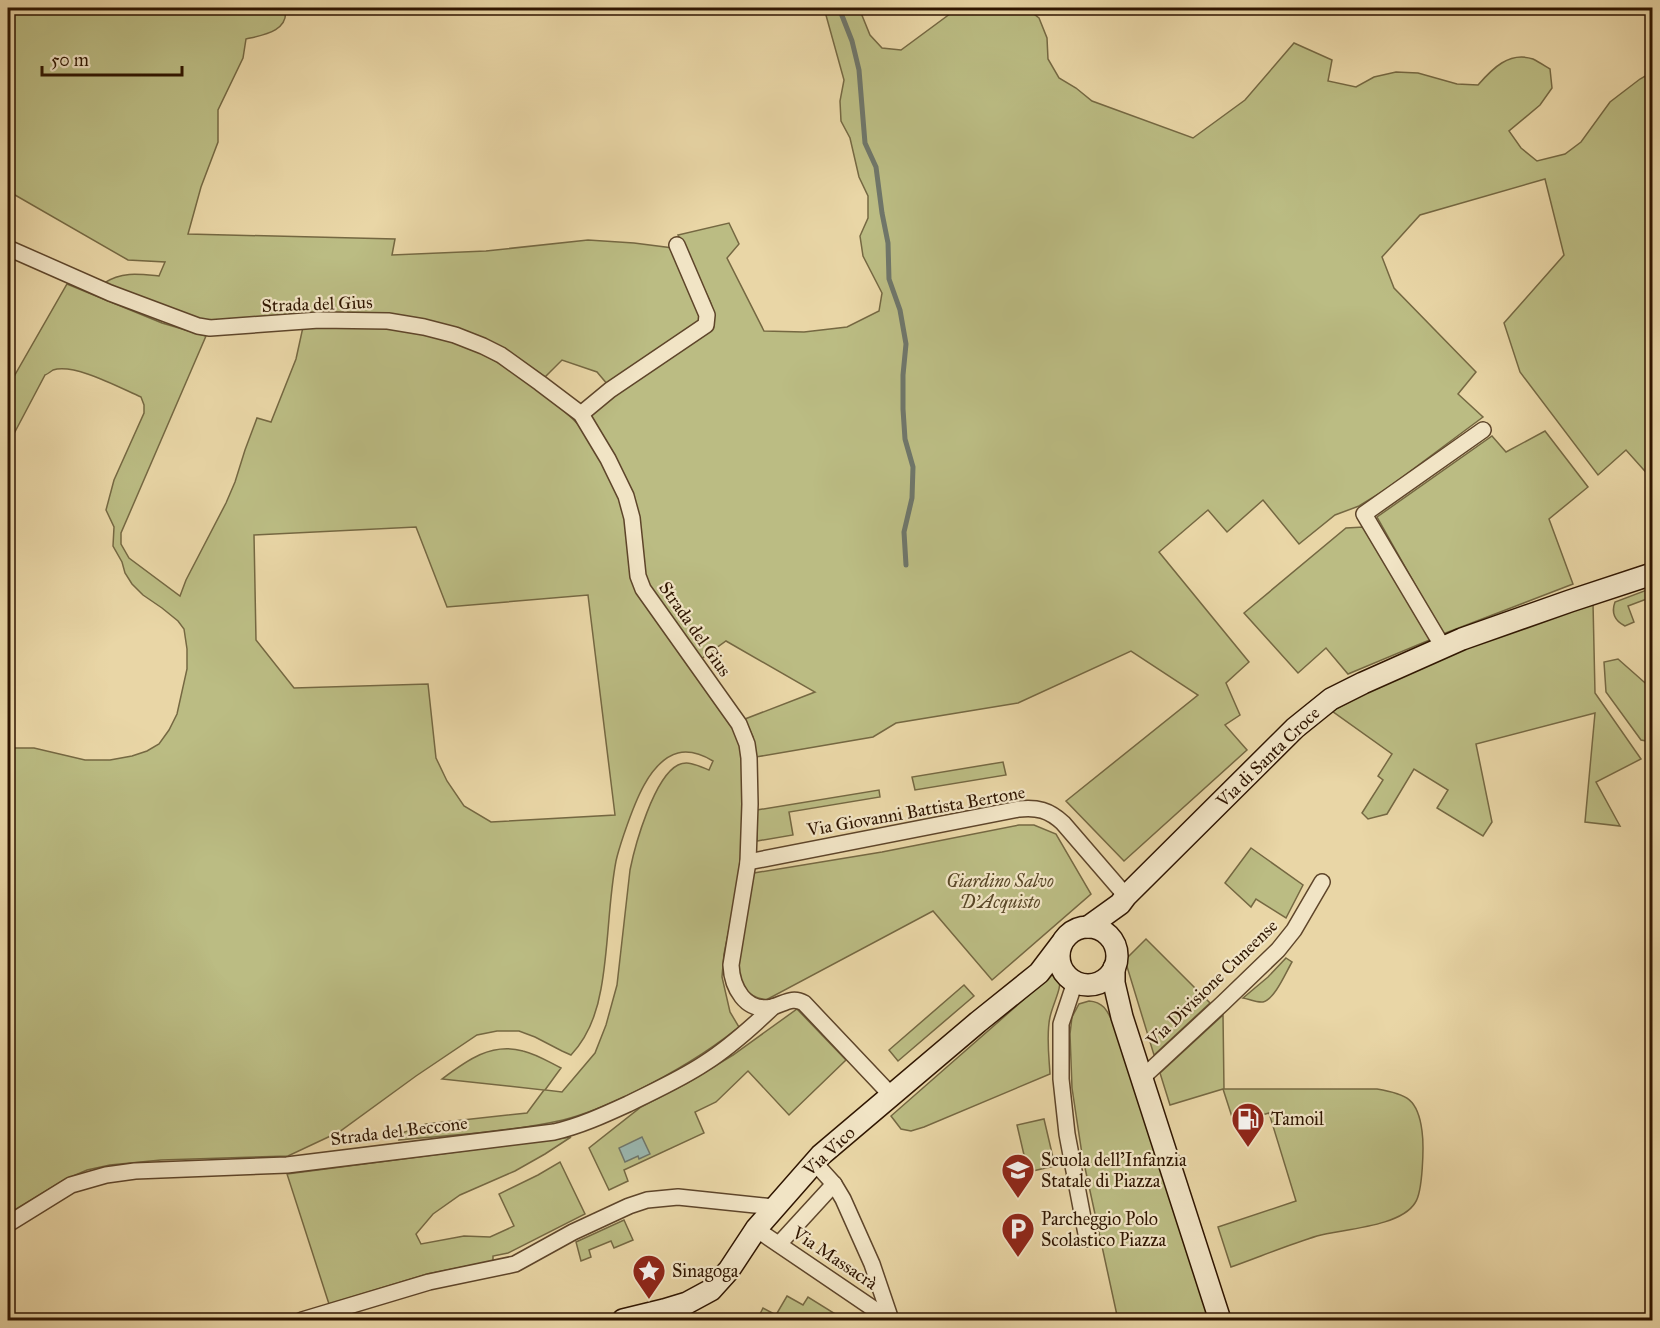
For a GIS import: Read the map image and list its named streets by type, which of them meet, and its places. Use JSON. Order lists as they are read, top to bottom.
{
  "streets": {
    "main road": ["Via di Santa Croce", "Via Vico"],
    "street": [
      "Strada del Gius",
      "Via Giovanni Battista Bertone",
      "Via Divisione Cuneense",
      "Strada del Beccone",
      "Via Massacrà"
    ]
  },
  "crossings": [
    ["Strada del Gius", "Via Giovanni Battista Bertone"],
    ["Strada del Gius", "Strada del Beccone"],
    ["Strada del Gius", "Via Vico"],
    ["Via di Santa Croce", "Via Giovanni Battista Bertone"],
    ["Via di Santa Croce", "Via Vico"],
    ["Via Vico", "Via Massacrà"]
  ],
  "parks": ["Giardino Salvo D'Acquisto"],
  "places": {
    "fuel station": ["Tamoil"],
    "school or university": ["Scuola dell'Infanzia Statale di Piazza"],
    "parking": ["Parcheggio Polo Scolastico Piazza"],
    "place": ["Sinagoga"]
  },
  "scale_bar": "50 m"
}
